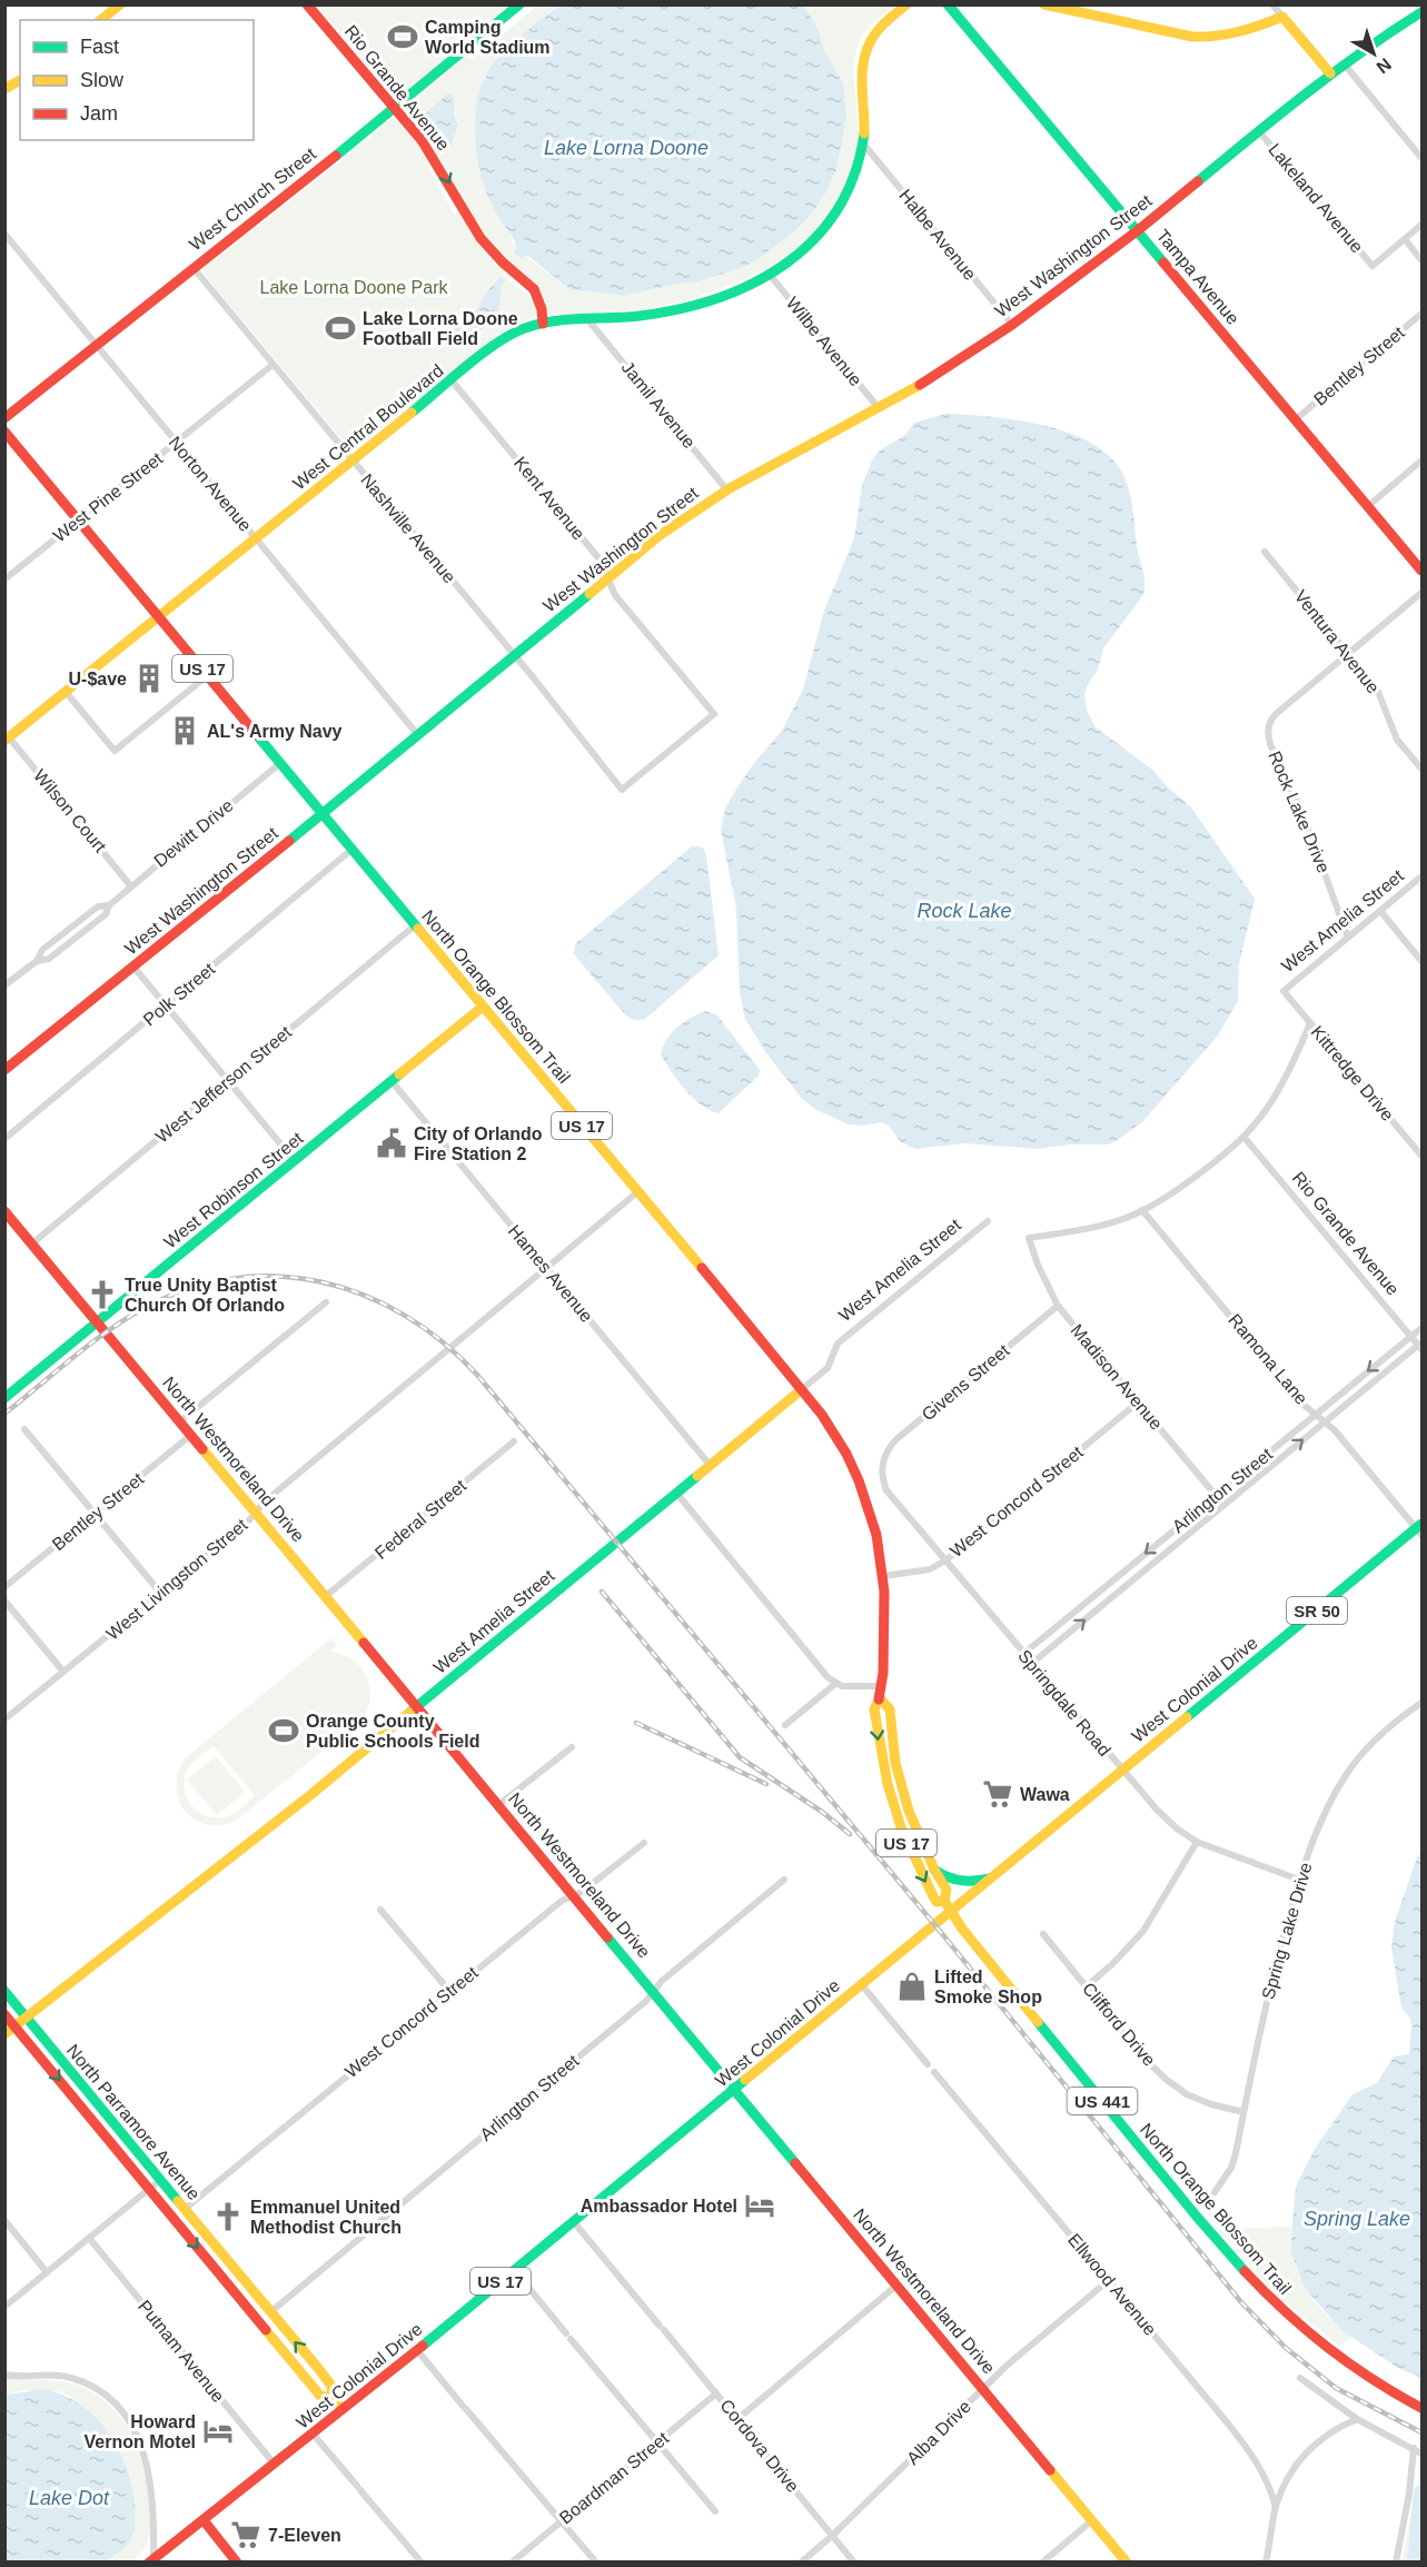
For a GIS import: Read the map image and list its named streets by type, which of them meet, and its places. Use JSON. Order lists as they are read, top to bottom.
{
  "streets": {
    "main road": [
      "Rio Grande Avenue",
      "West Church Street",
      "West Washington Street",
      "Tampa Avenue",
      "West Central Boulevard",
      "US 17",
      "West Amelia Street",
      "North Orange Blossom Trail",
      "West Robinson Street",
      "North Westmoreland Drive",
      "SR 50",
      "West Colonial Drive",
      "US 441",
      "North Parramore Avenue"
    ],
    "street": [
      "Lakeland Avenue",
      "Halbe Avenue",
      "Wilbe Avenue",
      "Bentley Street",
      "Jamil Avenue",
      "Norton Avenue",
      "West Pine Street",
      "Kent Avenue",
      "Nashville Avenue",
      "Ventura Avenue",
      "Wilson Court",
      "Rock Lake Drive",
      "Dewitt Drive",
      "Polk Street",
      "Kittredge Drive",
      "West Jefferson Street",
      "Hames Avenue",
      "Ramona Lane",
      "Madison Avenue",
      "Givens Street",
      "Arlington Street",
      "West Concord Street",
      "Federal Street",
      "West Livingston Street",
      "Springdale Road",
      "Spring Lake Drive",
      "Clifford Drive",
      "Ellwood Avenue",
      "Putnam Avenue",
      "Alba Drive",
      "Cordova Drive",
      "Boardman Street"
    ]
  },
  "crossings": [
    ["Rio Grande Avenue", "West Church Street"],
    ["Rio Grande Avenue", "West Central Boulevard"],
    ["Rio Grande Avenue", "Arlington Street"],
    ["Lakeland Avenue", "West Washington Street"],
    ["West Church Street", "Norton Avenue"],
    ["West Church Street", "Nashville Avenue"],
    ["Halbe Avenue", "West Washington Street"],
    ["Halbe Avenue", "West Central Boulevard"],
    ["West Washington Street", "Tampa Avenue"],
    ["West Washington Street", "Wilbe Avenue"],
    ["West Washington Street", "Jamil Avenue"],
    ["West Washington Street", "Norton Avenue"],
    ["West Washington Street", "Kent Avenue"],
    ["West Washington Street", "Nashville Avenue"],
    ["West Washington Street", "North Orange Blossom Trail"],
    ["Tampa Avenue", "Bentley Street"],
    ["Wilbe Avenue", "West Central Boulevard"],
    ["Bentley Street", "North Westmoreland Drive"],
    ["Jamil Avenue", "West Central Boulevard"],
    ["West Central Boulevard", "Norton Avenue"],
    ["West Central Boulevard", "Kent Avenue"],
    ["West Central Boulevard", "Nashville Avenue"],
    ["West Central Boulevard", "US 17"],
    ["West Central Boulevard", "Wilson Court"],
    ["West Central Boulevard", "North Orange Blossom Trail"],
    ["Norton Avenue", "West Pine Street"],
    ["West Pine Street", "Nashville Avenue"],
    ["West Pine Street", "US 17"],
    ["Kent Avenue", "Nashville Avenue"],
    ["Ventura Avenue", "Rock Lake Drive"],
    ["US 17", "North Orange Blossom Trail"],
    ["Wilson Court", "Dewitt Drive"],
    ["Rock Lake Drive", "West Amelia Street"],
    ["Dewitt Drive", "North Orange Blossom Trail"],
    ["West Amelia Street", "North Orange Blossom Trail"],
    ["West Amelia Street", "Kittredge Drive"],
    ["West Amelia Street", "Hames Avenue"],
    ["West Amelia Street", "North Westmoreland Drive"],
    ["West Amelia Street", "North Parramore Avenue"],
    ["Polk Street", "North Orange Blossom Trail"],
    ["North Orange Blossom Trail", "West Jefferson Street"],
    ["North Orange Blossom Trail", "West Robinson Street"],
    ["North Orange Blossom Trail", "West Concord Street"],
    ["North Orange Blossom Trail", "West Colonial Drive"],
    ["West Jefferson Street", "North Westmoreland Drive"],
    ["West Robinson Street", "Hames Avenue"],
    ["West Robinson Street", "North Westmoreland Drive"],
    ["Hames Avenue", "West Livingston Street"],
    ["Ramona Lane", "Madison Avenue"],
    ["Ramona Lane", "Arlington Street"],
    ["Ramona Lane", "West Colonial Drive"],
    ["Madison Avenue", "Givens Street"],
    ["Madison Avenue", "Arlington Street"],
    ["Madison Avenue", "West Concord Street"],
    ["Givens Street", "Springdale Road"],
    ["North Westmoreland Drive", "Arlington Street"],
    ["North Westmoreland Drive", "West Concord Street"],
    ["North Westmoreland Drive", "Federal Street"],
    ["North Westmoreland Drive", "West Livingston Street"],
    ["North Westmoreland Drive", "West Colonial Drive"],
    ["North Westmoreland Drive", "Alba Drive"],
    ["Arlington Street", "Springdale Road"],
    ["Arlington Street", "North Parramore Avenue"],
    ["West Concord Street", "Springdale Road"],
    ["West Concord Street", "North Parramore Avenue"],
    ["West Colonial Drive", "Springdale Road"],
    ["West Colonial Drive", "North Parramore Avenue"],
    ["West Colonial Drive", "Putnam Avenue"],
    ["West Colonial Drive", "Cordova Drive"],
    ["Springdale Road", "Spring Lake Drive"],
    ["Spring Lake Drive", "Clifford Drive"],
    ["Ellwood Avenue", "Alba Drive"],
    ["Alba Drive", "Cordova Drive"],
    ["Cordova Drive", "Boardman Street"]
  ],
  "one_way": ["Rio Grande Avenue"],
  "water": [
    "Lake Lorna Doone",
    "Rock Lake",
    "Spring Lake",
    "Lake Dot"
  ],
  "parks": ["Lake Lorna Doone Park"],
  "places": {
    "sports": ["Camping World Stadium", "Lake Lorna Doone Football Field", "Orange County Public Schools Field"],
    "building": ["U-$ave", "AL's Army Navy"],
    "public building": ["City of Orlando Fire Station 2"],
    "church": ["True Unity Baptist Church Of Orlando", "Emmanuel United Methodist Church"],
    "supermarket": ["Wawa", "7-Eleven"],
    "shop": ["Lifted Smoke Shop"],
    "hotel": ["Ambassador Hotel", "Howard Vernon Motel"]
  },
  "legend": ["Fast", "Slow", "Jam"],
  "north": "bottom right"
}
